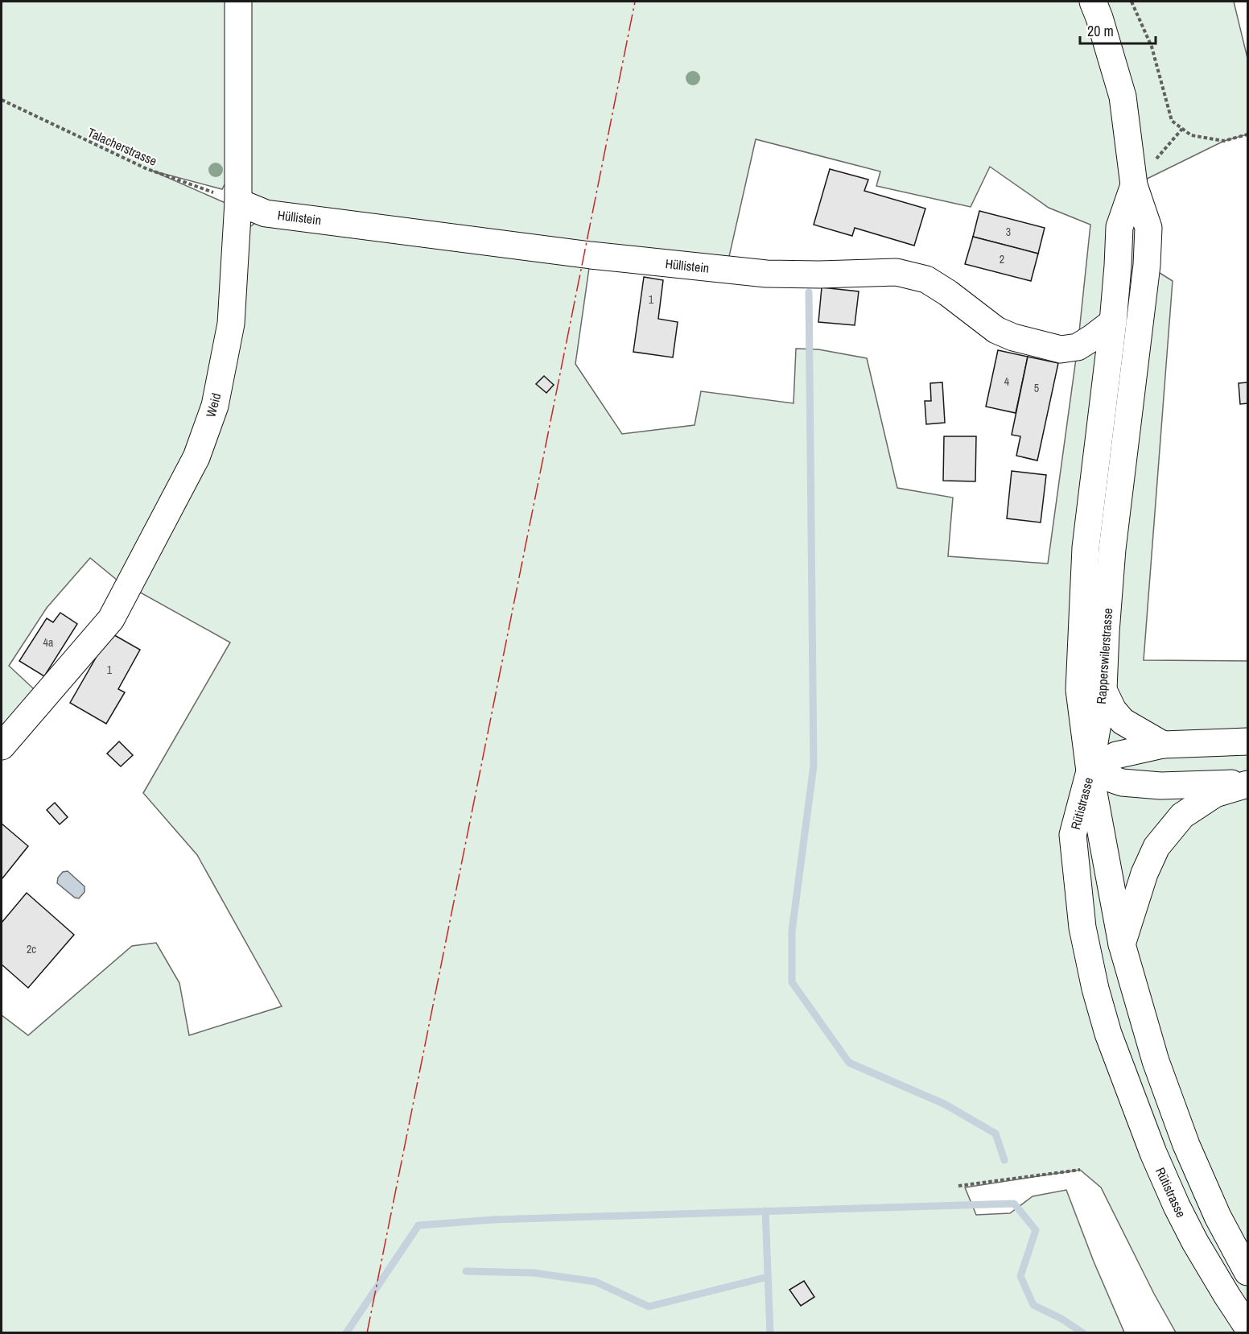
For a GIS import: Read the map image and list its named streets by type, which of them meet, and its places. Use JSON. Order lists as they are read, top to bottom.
{
  "streets": {
    "main road": [
      "Hüllistein",
      "Weid",
      "Rapperswilerstrasse",
      "Rütistrasse"
    ],
    "path": ["Talacherstrasse"]
  },
  "crossings": [
    ["Talacherstrasse", "Hüllistein"],
    ["Talacherstrasse", "Weid"],
    ["Hüllistein", "Weid"],
    ["Hüllistein", "Rapperswilerstrasse"],
    ["Rapperswilerstrasse", "Rütistrasse"]
  ],
  "house_numbers": [
    "3",
    "2",
    "1",
    "4",
    "5",
    "4a",
    "1",
    "2c"
  ],
  "scale_bar": "20 m"
}
